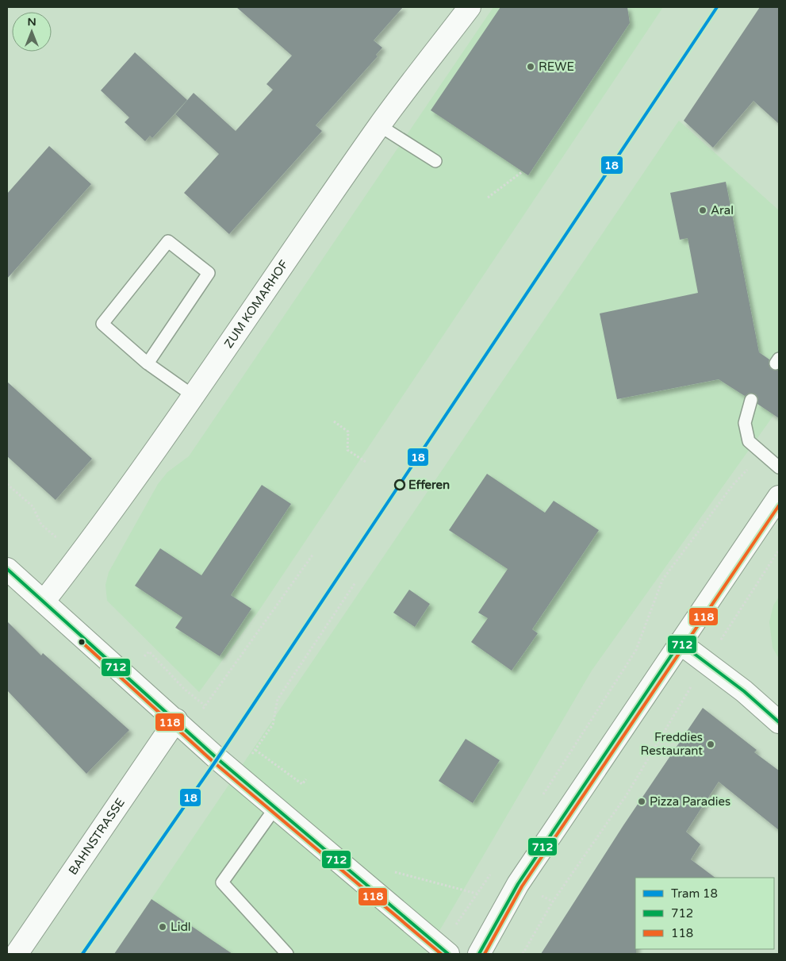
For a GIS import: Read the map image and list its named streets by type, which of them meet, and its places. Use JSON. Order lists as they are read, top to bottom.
{
  "streets": {
    "street": ["ZUM KOMARHOF", "BAHNSTRASSE"]
  },
  "places": [
    "REWE",
    "Aral",
    "Efferen",
    "Freddies Restaurant",
    "Pizza Paradies",
    "Lidl"
  ],
  "lines": ["tram line 18", "transit line 118", "transit line 712"],
  "legend": ["Tram 18", "712", "118"],
  "north": "top"
}
